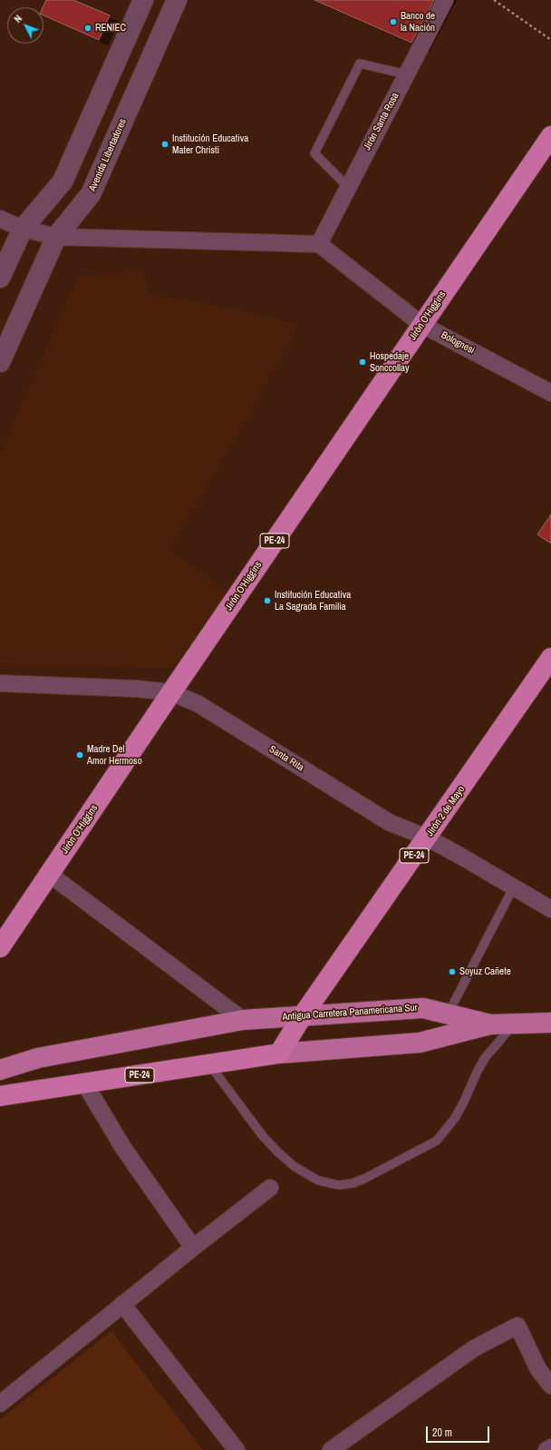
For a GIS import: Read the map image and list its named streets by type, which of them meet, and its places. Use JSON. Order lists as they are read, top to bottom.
{
  "streets": {
    "highway": ["Jirón O'Higgins", "PE-24", "Jirón 2 de Mayo"],
    "main road": ["Antigua Carretera Panamericana Sur"],
    "street": [
      "Jirón Santa Rosa",
      "Avenida Libertadores",
      "Bolognesi",
      "Santa Rita"
    ]
  },
  "crossings": [
    ["Jirón Santa Rosa", "Bolognesi"],
    ["Jirón O'Higgins", "Bolognesi"],
    ["Jirón O'Higgins", "Santa Rita"],
    ["PE-24", "Jirón 2 de Mayo"],
    ["Santa Rita", "Jirón 2 de Mayo"],
    ["Jirón 2 de Mayo", "Antigua Carretera Panamericana Sur"]
  ],
  "places": [
    "Banco de la Nación",
    "RENIEC",
    "Institución Educativa Mater Christi",
    "Hospedaje Sonccollay",
    "Institución Educativa La Sagrada Familia",
    "Madre Del Amor Hermoso",
    "Soyuz Cañete"
  ],
  "scale_bar": "20 m",
  "north": "top left"
}
